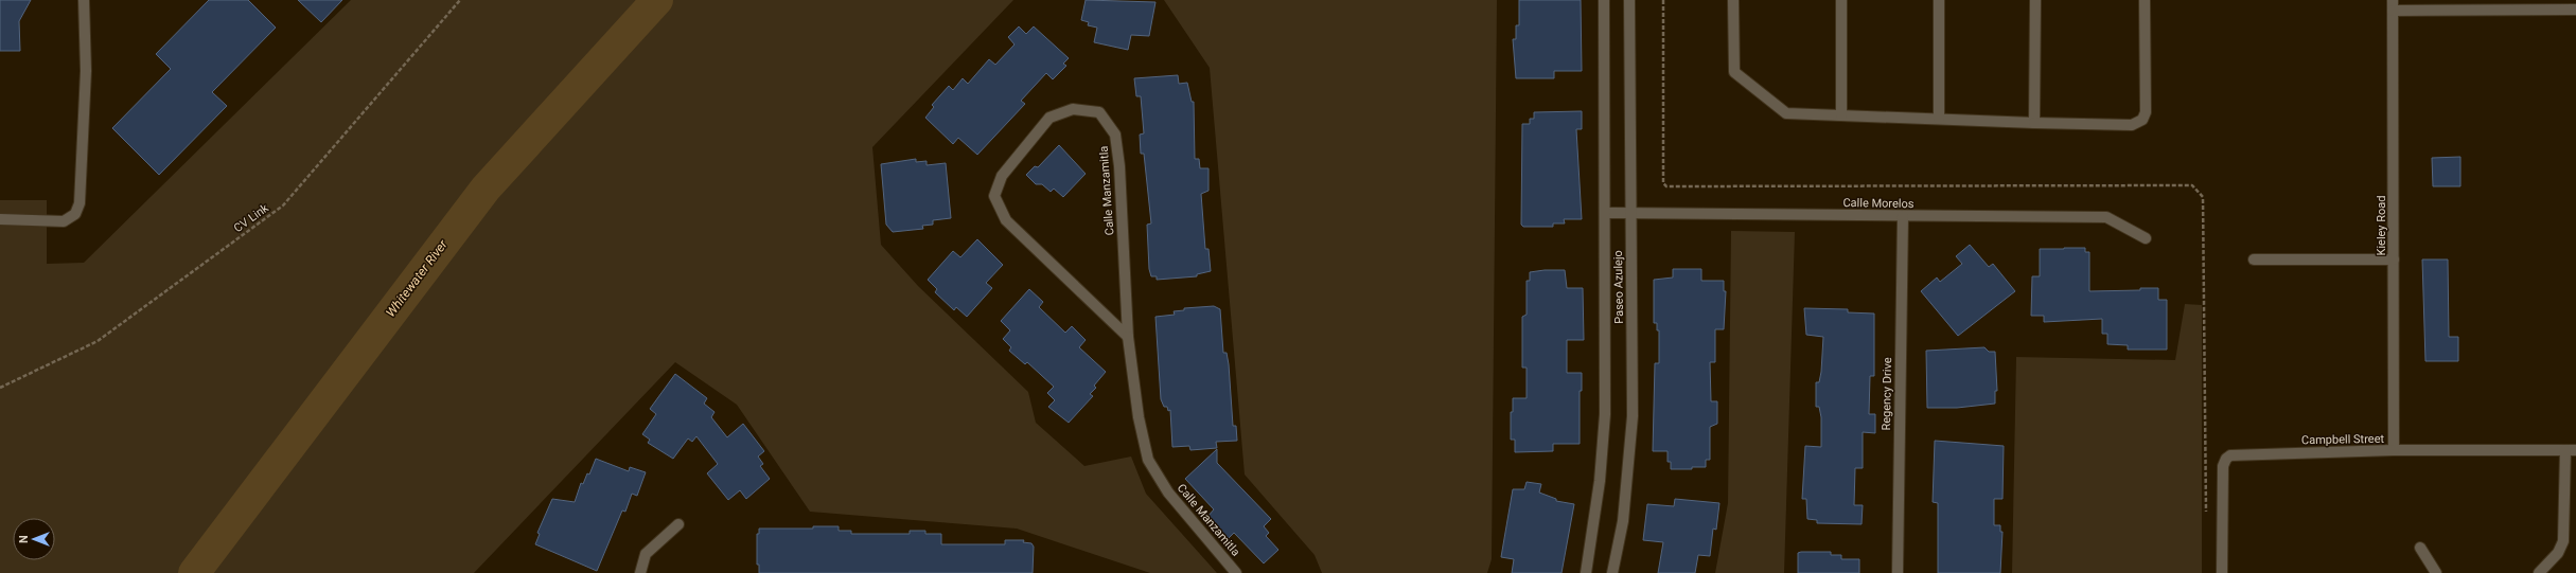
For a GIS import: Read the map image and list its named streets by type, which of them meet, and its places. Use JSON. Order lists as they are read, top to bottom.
{
  "streets": {
    "street": [
      "Calle Manzamitla",
      "Calle Morelos",
      "Kieley Road",
      "Paseo Azulejo",
      "Regency Drive",
      "Campbell Street"
    ],
    "path": ["CV Link"]
  },
  "crossings": [
    ["Calle Morelos", "Paseo Azulejo"],
    ["Calle Morelos", "Regency Drive"],
    ["Kieley Road", "Campbell Street"]
  ],
  "water": ["Whitewater River"],
  "north": "left"
}
